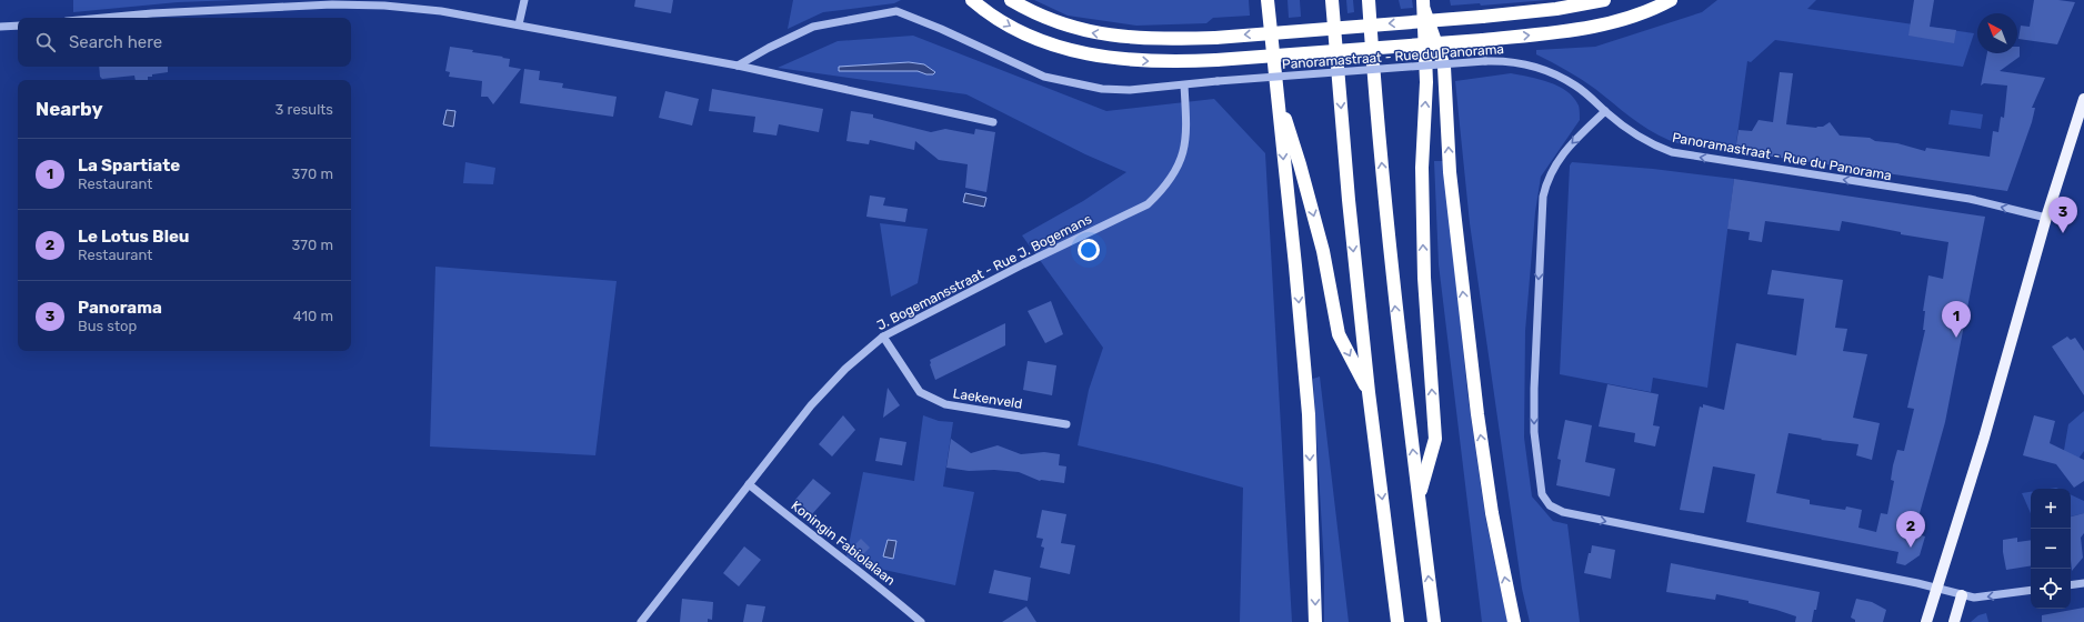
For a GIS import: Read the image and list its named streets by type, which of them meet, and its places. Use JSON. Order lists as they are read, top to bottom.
{
  "streets": {
    "street": [
      "Panoramastraat - Rue du Panorama",
      "J. Bogemansstraat - Rue J. Bogemans",
      "Laekenveld",
      "Koningin Fabiolalaan"
    ]
  },
  "crossings": [
    ["Panoramastraat - Rue du Panorama", "J. Bogemansstraat - Rue J. Bogemans"],
    ["J. Bogemansstraat - Rue J. Bogemans", "Laekenveld"],
    ["J. Bogemansstraat - Rue J. Bogemans", "Koningin Fabiolalaan"]
  ],
  "north": "top left",
  "page": {
    "search": "Search here",
    "heading": ["Nearby", "3 results"],
    "list": [
      {
        "mark": "1",
        "name": "La Spartiate",
        "note": "Restaurant",
        "value": "370 m"
      },
      {
        "mark": "2",
        "name": "Le Lotus Bleu",
        "note": "Restaurant",
        "value": "370 m"
      },
      {
        "mark": "3",
        "name": "Panorama",
        "note": "Bus stop",
        "value": "410 m"
      }
    ],
    "pins": ["3", "1", "2"],
    "map_buttons": ["+", "−"]
  }
}
